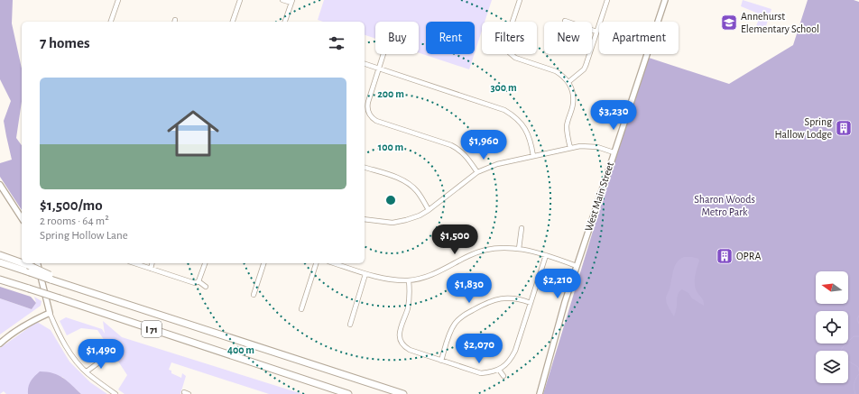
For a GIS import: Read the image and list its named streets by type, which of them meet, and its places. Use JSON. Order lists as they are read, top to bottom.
{
  "streets": {
    "highway": ["I 71"],
    "main road": ["West Main Street"]
  },
  "parks": ["Sharon Woods Metro Park"],
  "places": {
    "school or university": ["Annehurst Elementary School"],
    "building": ["Spring Hallow Lodge", "OPRA"]
  },
  "north": "left",
  "page": {
    "chip": [
      "Buy",
      "Rent",
      "Filters",
      "New",
      "Apartment"
    ],
    "heading": "7 homes",
    "list": [
      {
        "name": "$1,500/mo",
        "note": "2 rooms · 64 m² · Spring Hollow Lane"
      }
    ],
    "price": [
      "$3,230",
      "$1,960",
      "$1,500",
      "$2,210",
      "$1,830",
      "$2,070",
      "$1,490"
    ]
  },
  "rings": [
    "300 m",
    "200 m",
    "100 m",
    "400 m"
  ]
}
